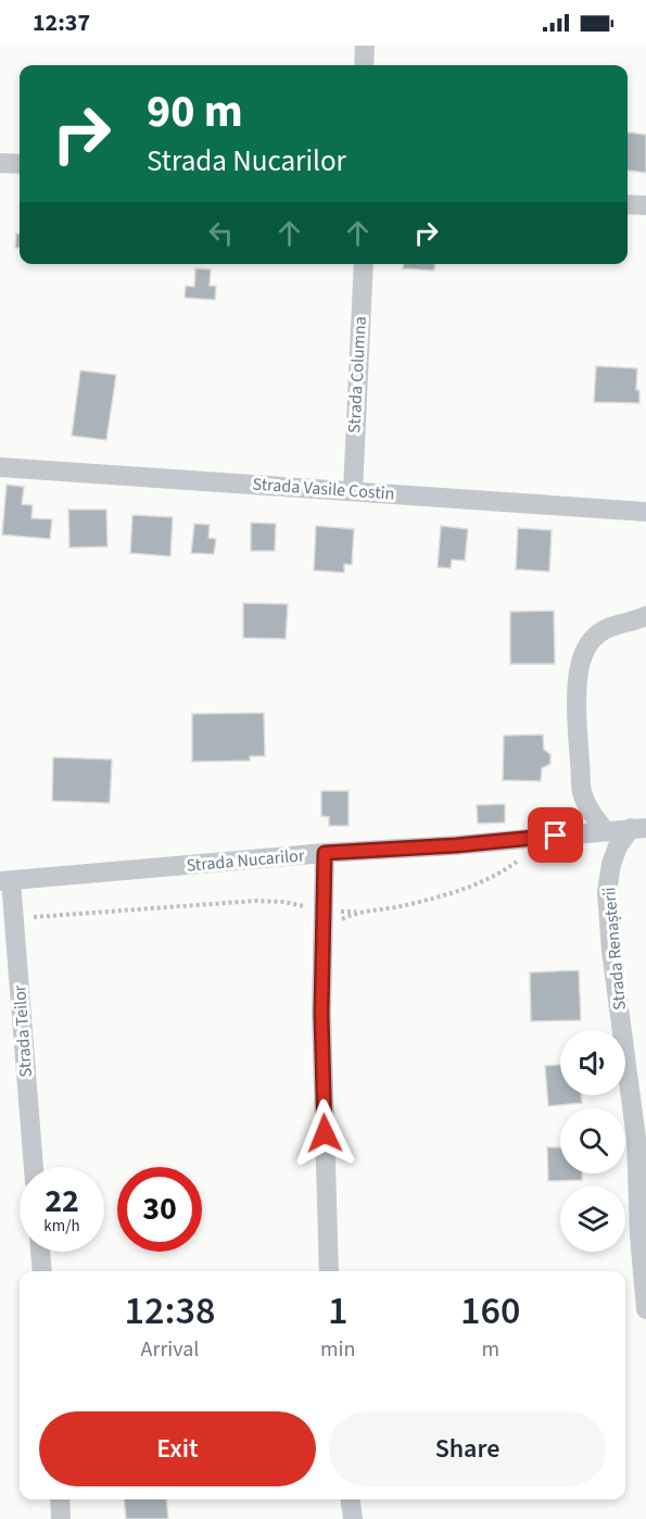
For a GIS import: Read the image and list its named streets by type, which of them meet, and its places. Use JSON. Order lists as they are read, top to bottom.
{
  "streets": {
    "street": [
      "Strada Columna",
      "Strada Vasile Costin",
      "Strada Nucarilor",
      "Strada Renașterii",
      "Strada Teilor"
    ]
  },
  "crossings": [
    ["Strada Columna", "Strada Vasile Costin"],
    ["Strada Nucarilor", "Strada Renașterii"],
    ["Strada Nucarilor", "Strada Teilor"]
  ],
  "page": {
    "status": "12:37",
    "turn": ["90 m", "Strada Nucarilor"],
    "speed": "22 km/h",
    "limit": "30",
    "eta": [
      "12:38",
      "Arrival",
      "1",
      "min",
      "160",
      "m"
    ],
    "buttons": ["Exit", "Share"]
  }
}
